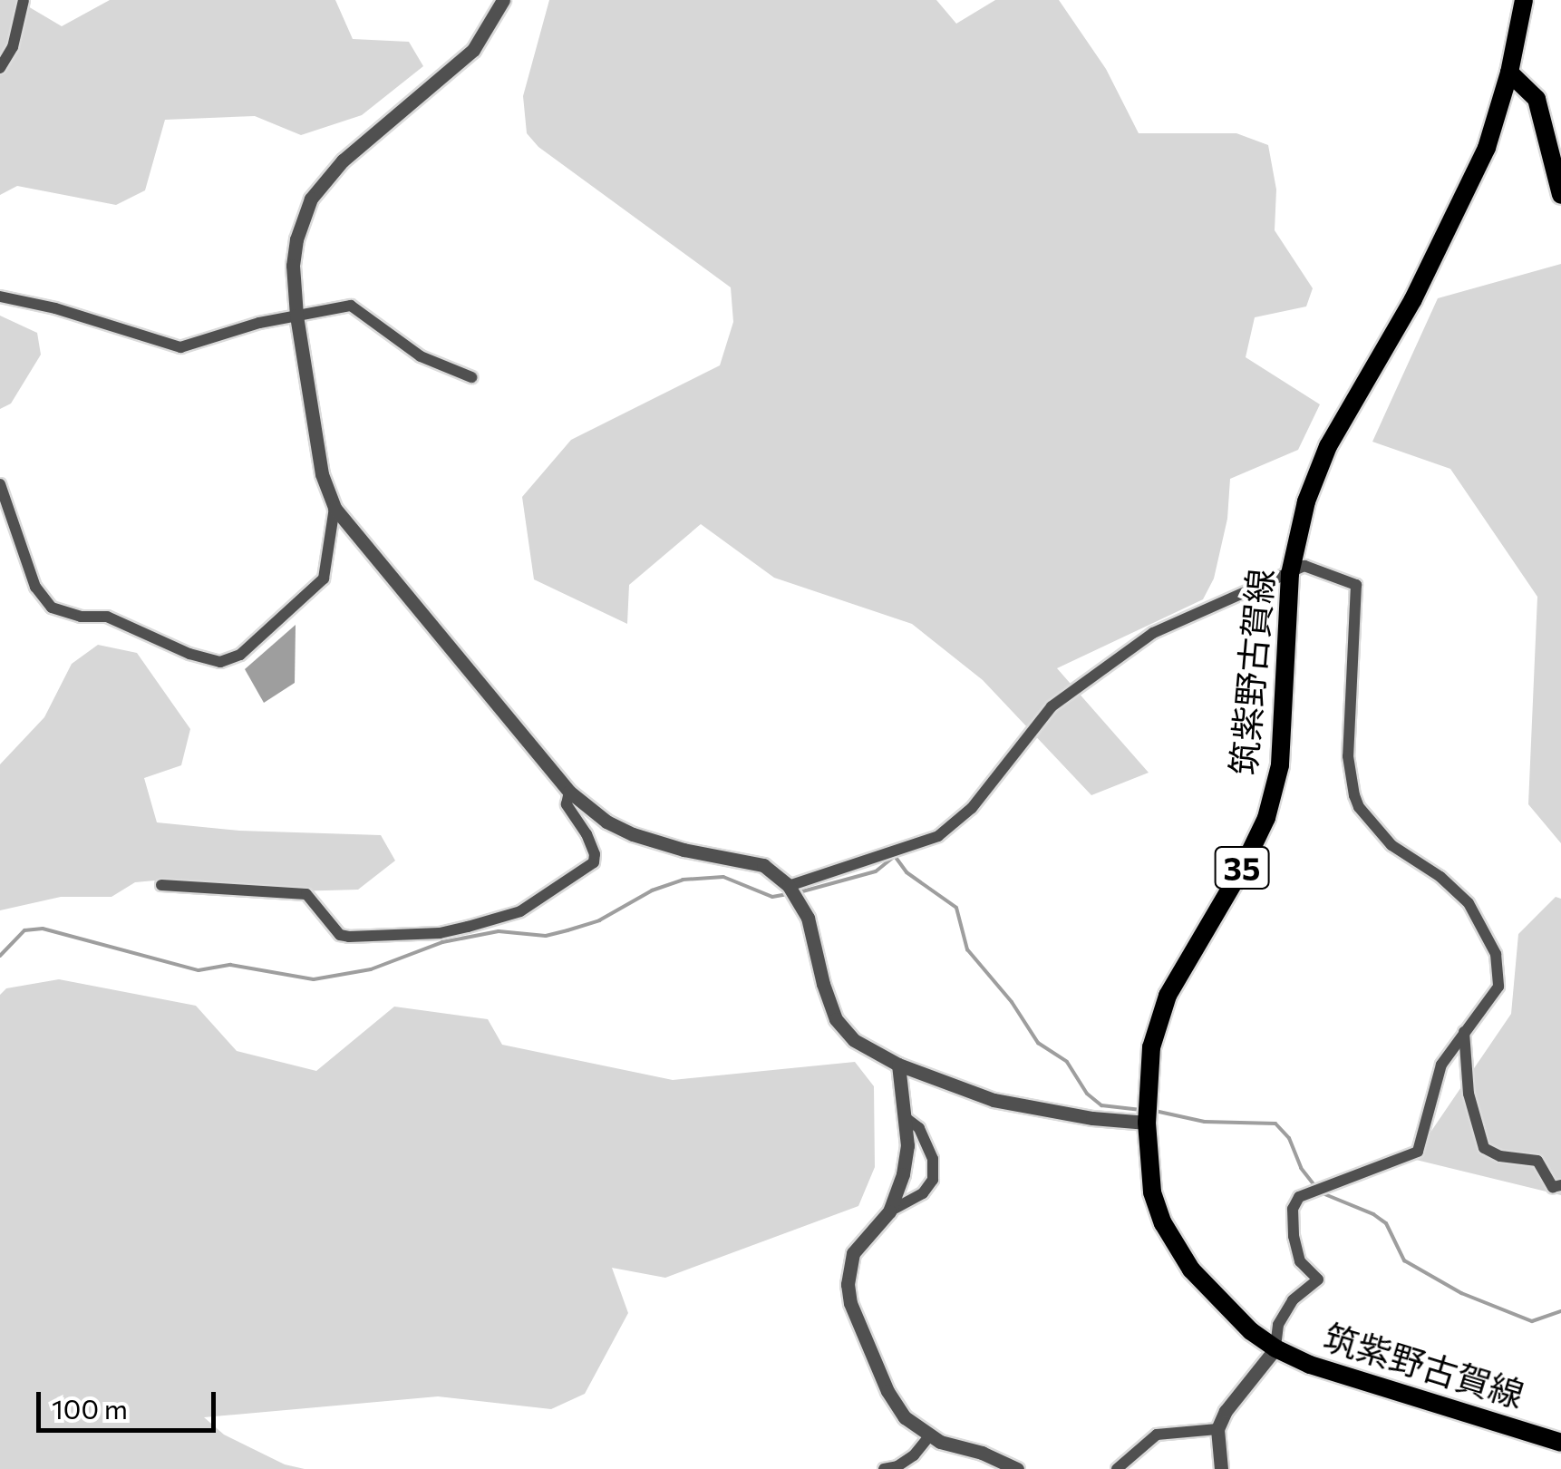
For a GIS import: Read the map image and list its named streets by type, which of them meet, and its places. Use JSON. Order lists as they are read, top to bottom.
{
  "streets": {
    "main road": ["筑紫野古賀線", "35"]
  },
  "scale_bar": "100 m"
}
